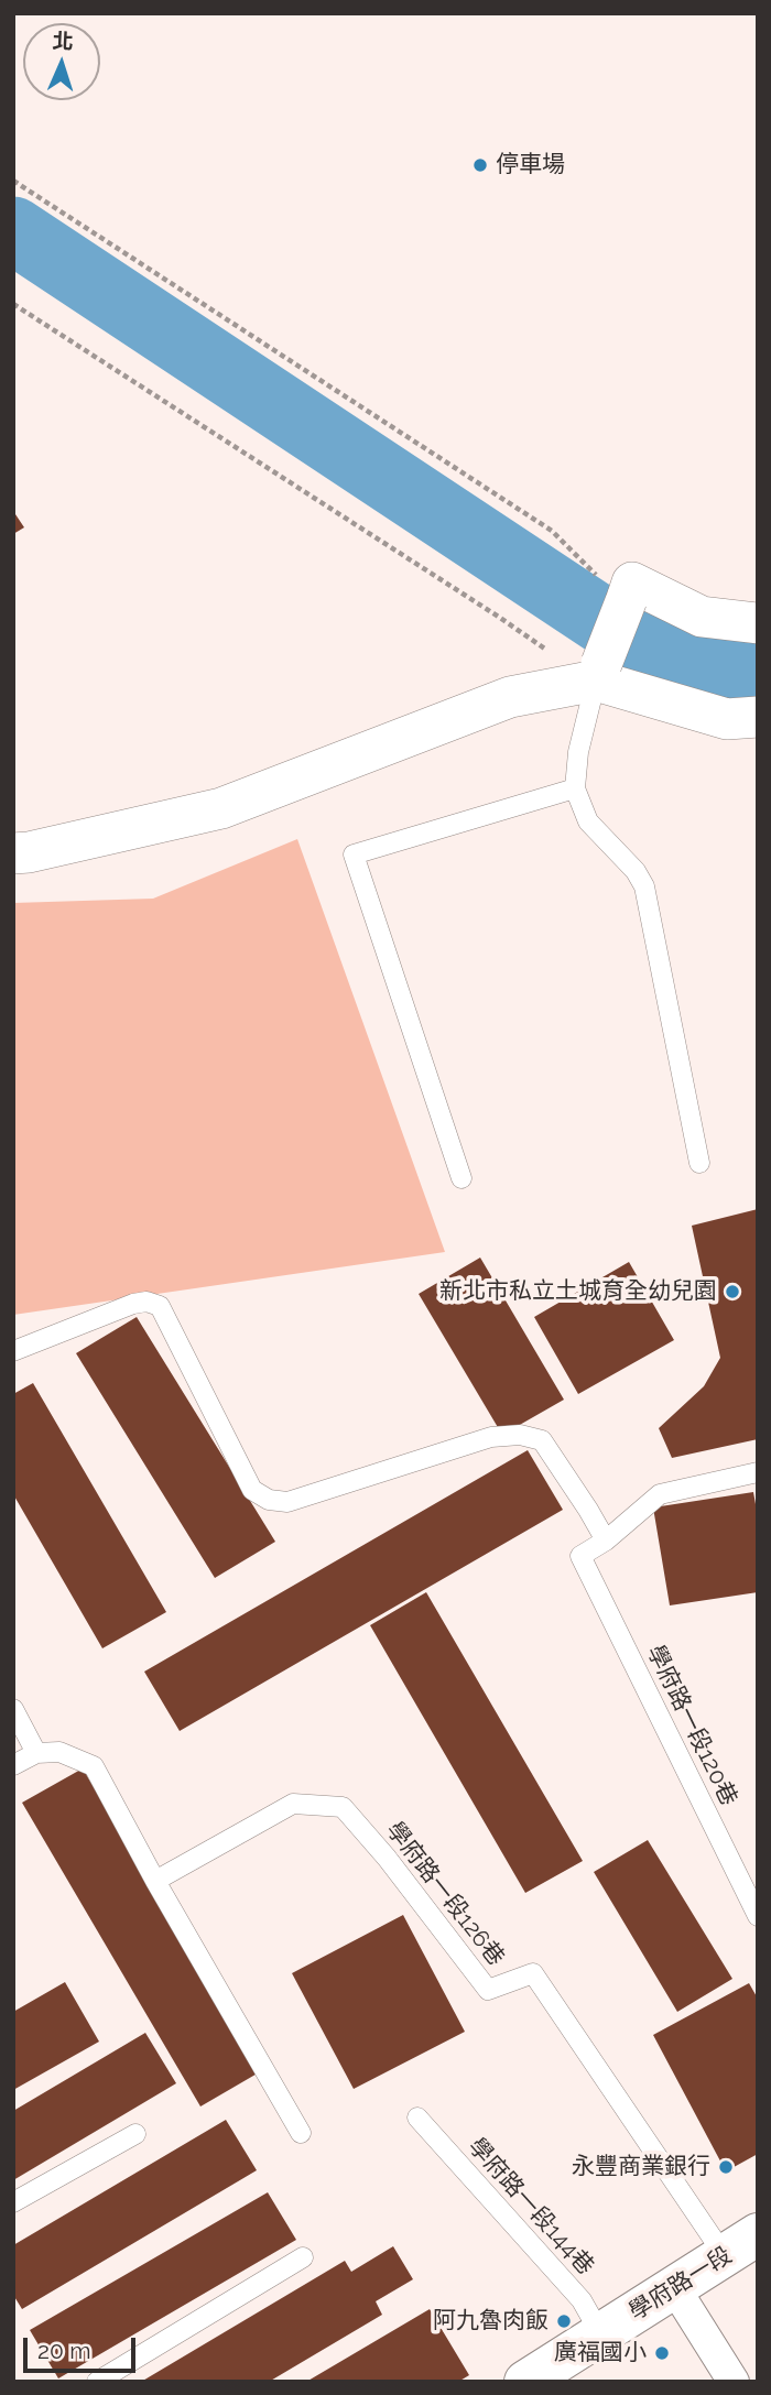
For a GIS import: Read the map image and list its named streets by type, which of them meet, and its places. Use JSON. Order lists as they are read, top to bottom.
{
  "streets": {
    "street": ["學府路一段"],
    "lane": ["學府路一段120巷", "學府路一段126巷", "學府路一段144巷"]
  },
  "crossings": [
    ["學府路一段144巷", "學府路一段"]
  ],
  "places": [
    "停車場",
    "新北市私立土城育全幼兒園",
    "永豐商業銀行",
    "阿九魯肉飯",
    "廣福國小"
  ],
  "scale_bar": "20 m",
  "north": "top"
}
